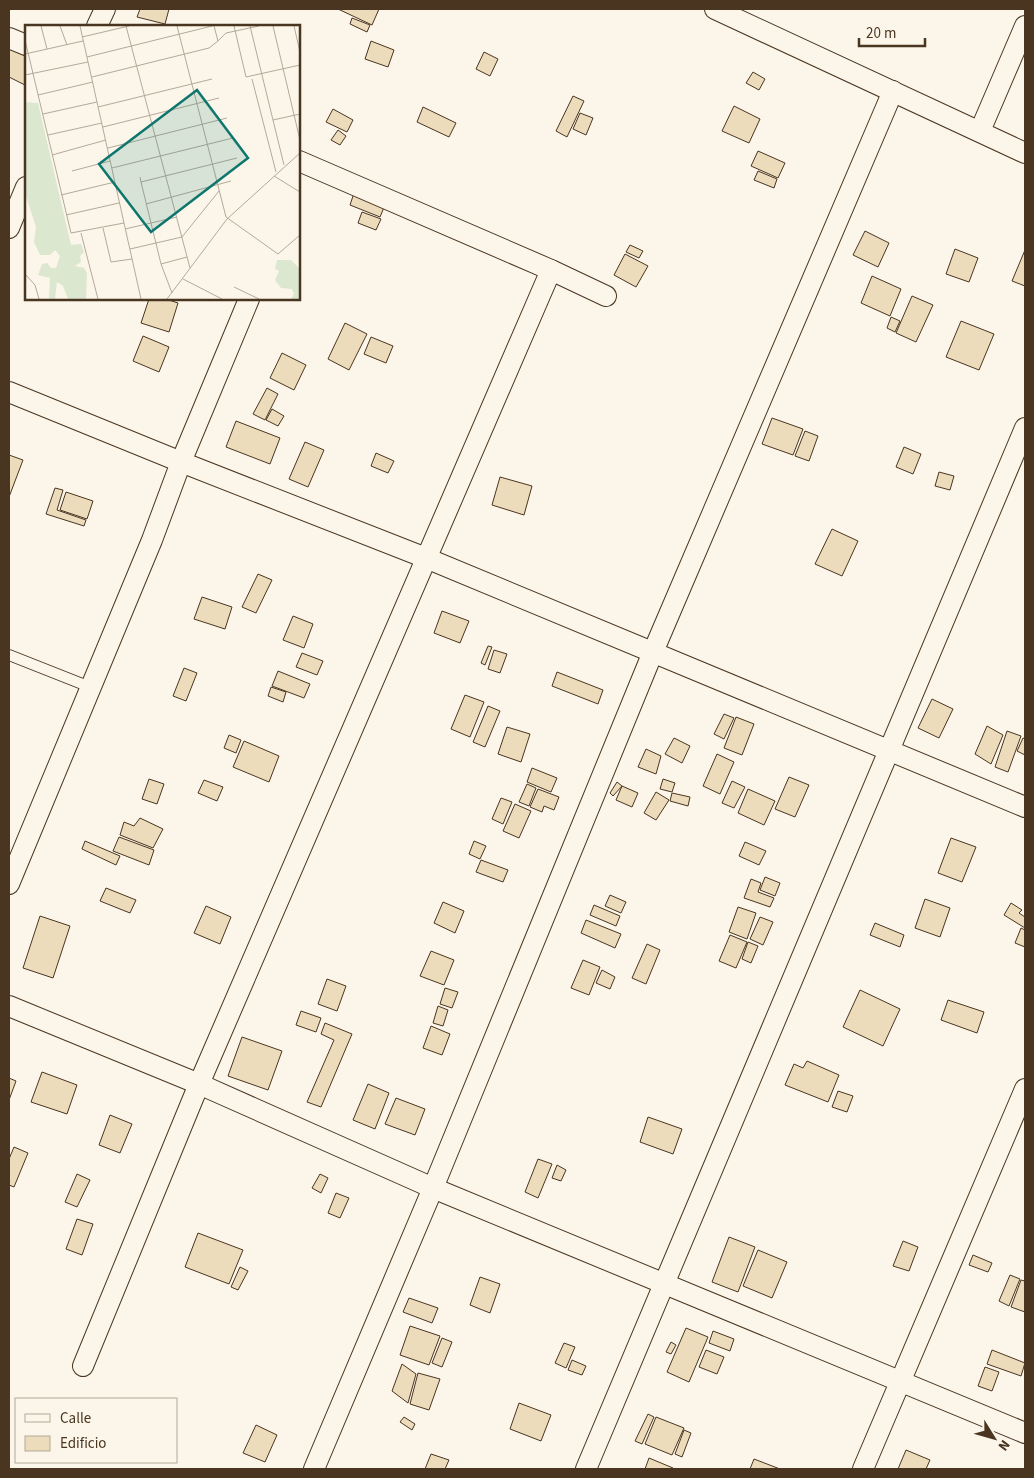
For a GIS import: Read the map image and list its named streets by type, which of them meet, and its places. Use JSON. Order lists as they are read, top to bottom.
{
  "legend": ["Calle", "Edificio"],
  "scale_bar": "20 m",
  "north": "bottom right"
}
